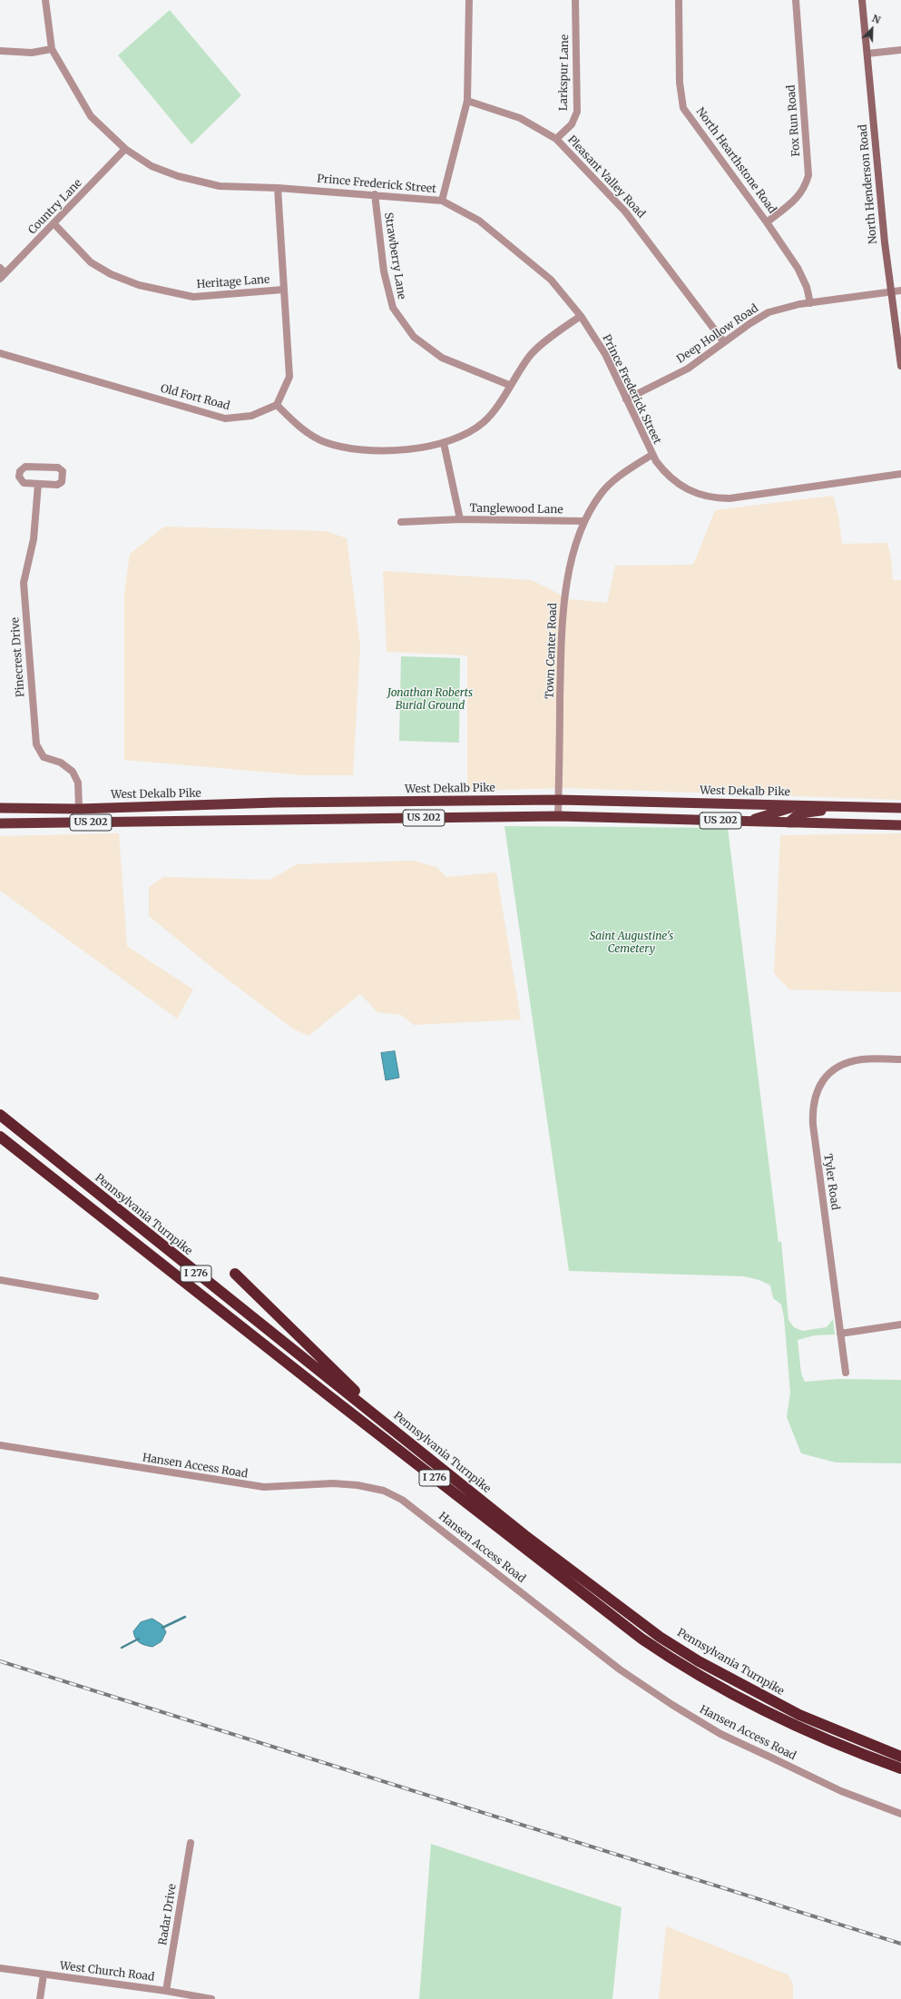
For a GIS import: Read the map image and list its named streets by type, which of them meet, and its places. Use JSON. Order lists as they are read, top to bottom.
{
  "streets": {
    "highway": [
      "West Dekalb Pike",
      "US 202",
      "Pennsylvania Turnpike",
      "I 276"
    ],
    "main road": ["North Henderson Road"],
    "street": [
      "Larkspur Lane",
      "Fox Run Road",
      "North Hearthstone Road",
      "Pleasant Valley Road",
      "Prince Frederick Street",
      "Country Lane",
      "Strawberry Lane",
      "Heritage Lane",
      "Deep Hollow Road",
      "Old Fort Road",
      "Tanglewood Lane",
      "Town Center Road",
      "Pinecrest Drive",
      "Tyler Road",
      "Hansen Access Road",
      "Radar Drive",
      "West Church Road"
    ]
  },
  "crossings": [
    ["Larkspur Lane", "Pleasant Valley Road"],
    ["Fox Run Road", "North Hearthstone Road"],
    ["North Hearthstone Road", "Deep Hollow Road"],
    ["Pleasant Valley Road", "Deep Hollow Road"],
    ["Prince Frederick Street", "Country Lane"],
    ["Prince Frederick Street", "Strawberry Lane"],
    ["Prince Frederick Street", "Deep Hollow Road"],
    ["Prince Frederick Street", "Town Center Road"],
    ["North Henderson Road", "Deep Hollow Road"],
    ["Country Lane", "Heritage Lane"],
    ["Tanglewood Lane", "Town Center Road"],
    ["Town Center Road", "West Dekalb Pike"],
    ["Town Center Road", "US 202"],
    ["Pinecrest Drive", "West Dekalb Pike"],
    ["Radar Drive", "West Church Road"]
  ],
  "parks": ["Jonathan Roberts Burial Ground", "Saint Augustine's Cemetery"],
  "north": "top right"
}
